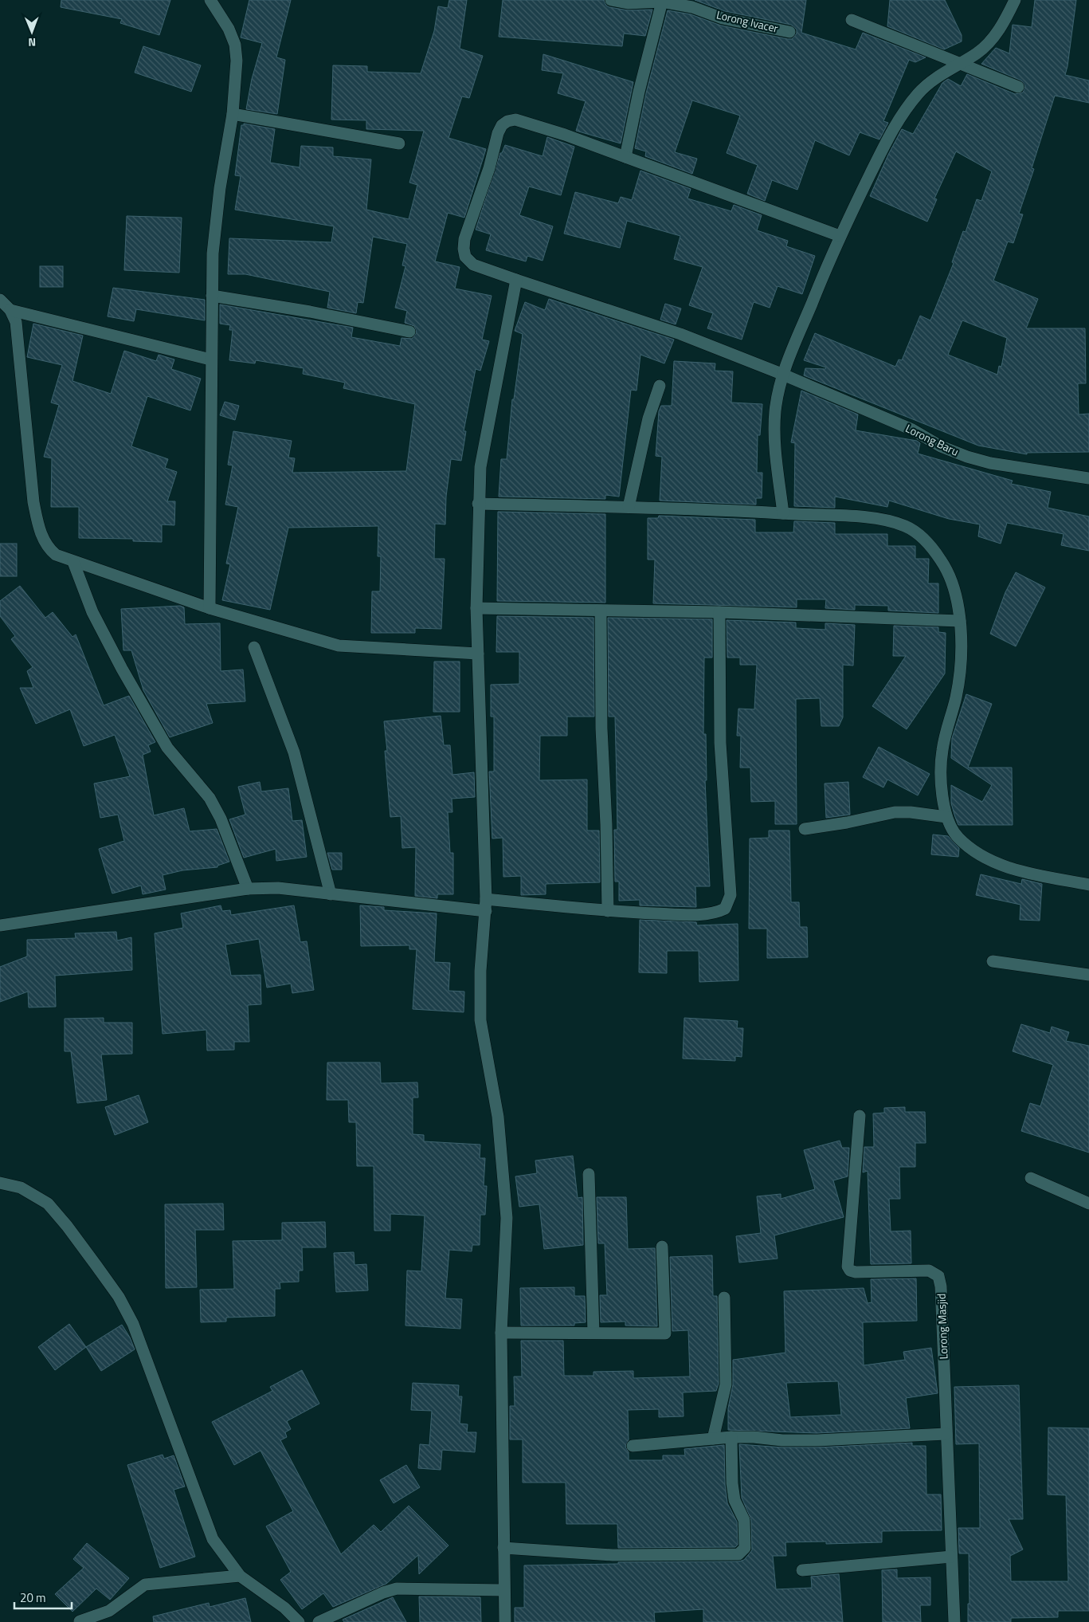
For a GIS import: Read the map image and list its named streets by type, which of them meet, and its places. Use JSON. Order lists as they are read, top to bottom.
{
  "streets": {
    "street": ["Lorong Ivacer", "Lorong Baru", "Lorong Masjid"]
  },
  "scale_bar": "20 m",
  "north": "bottom"
}
